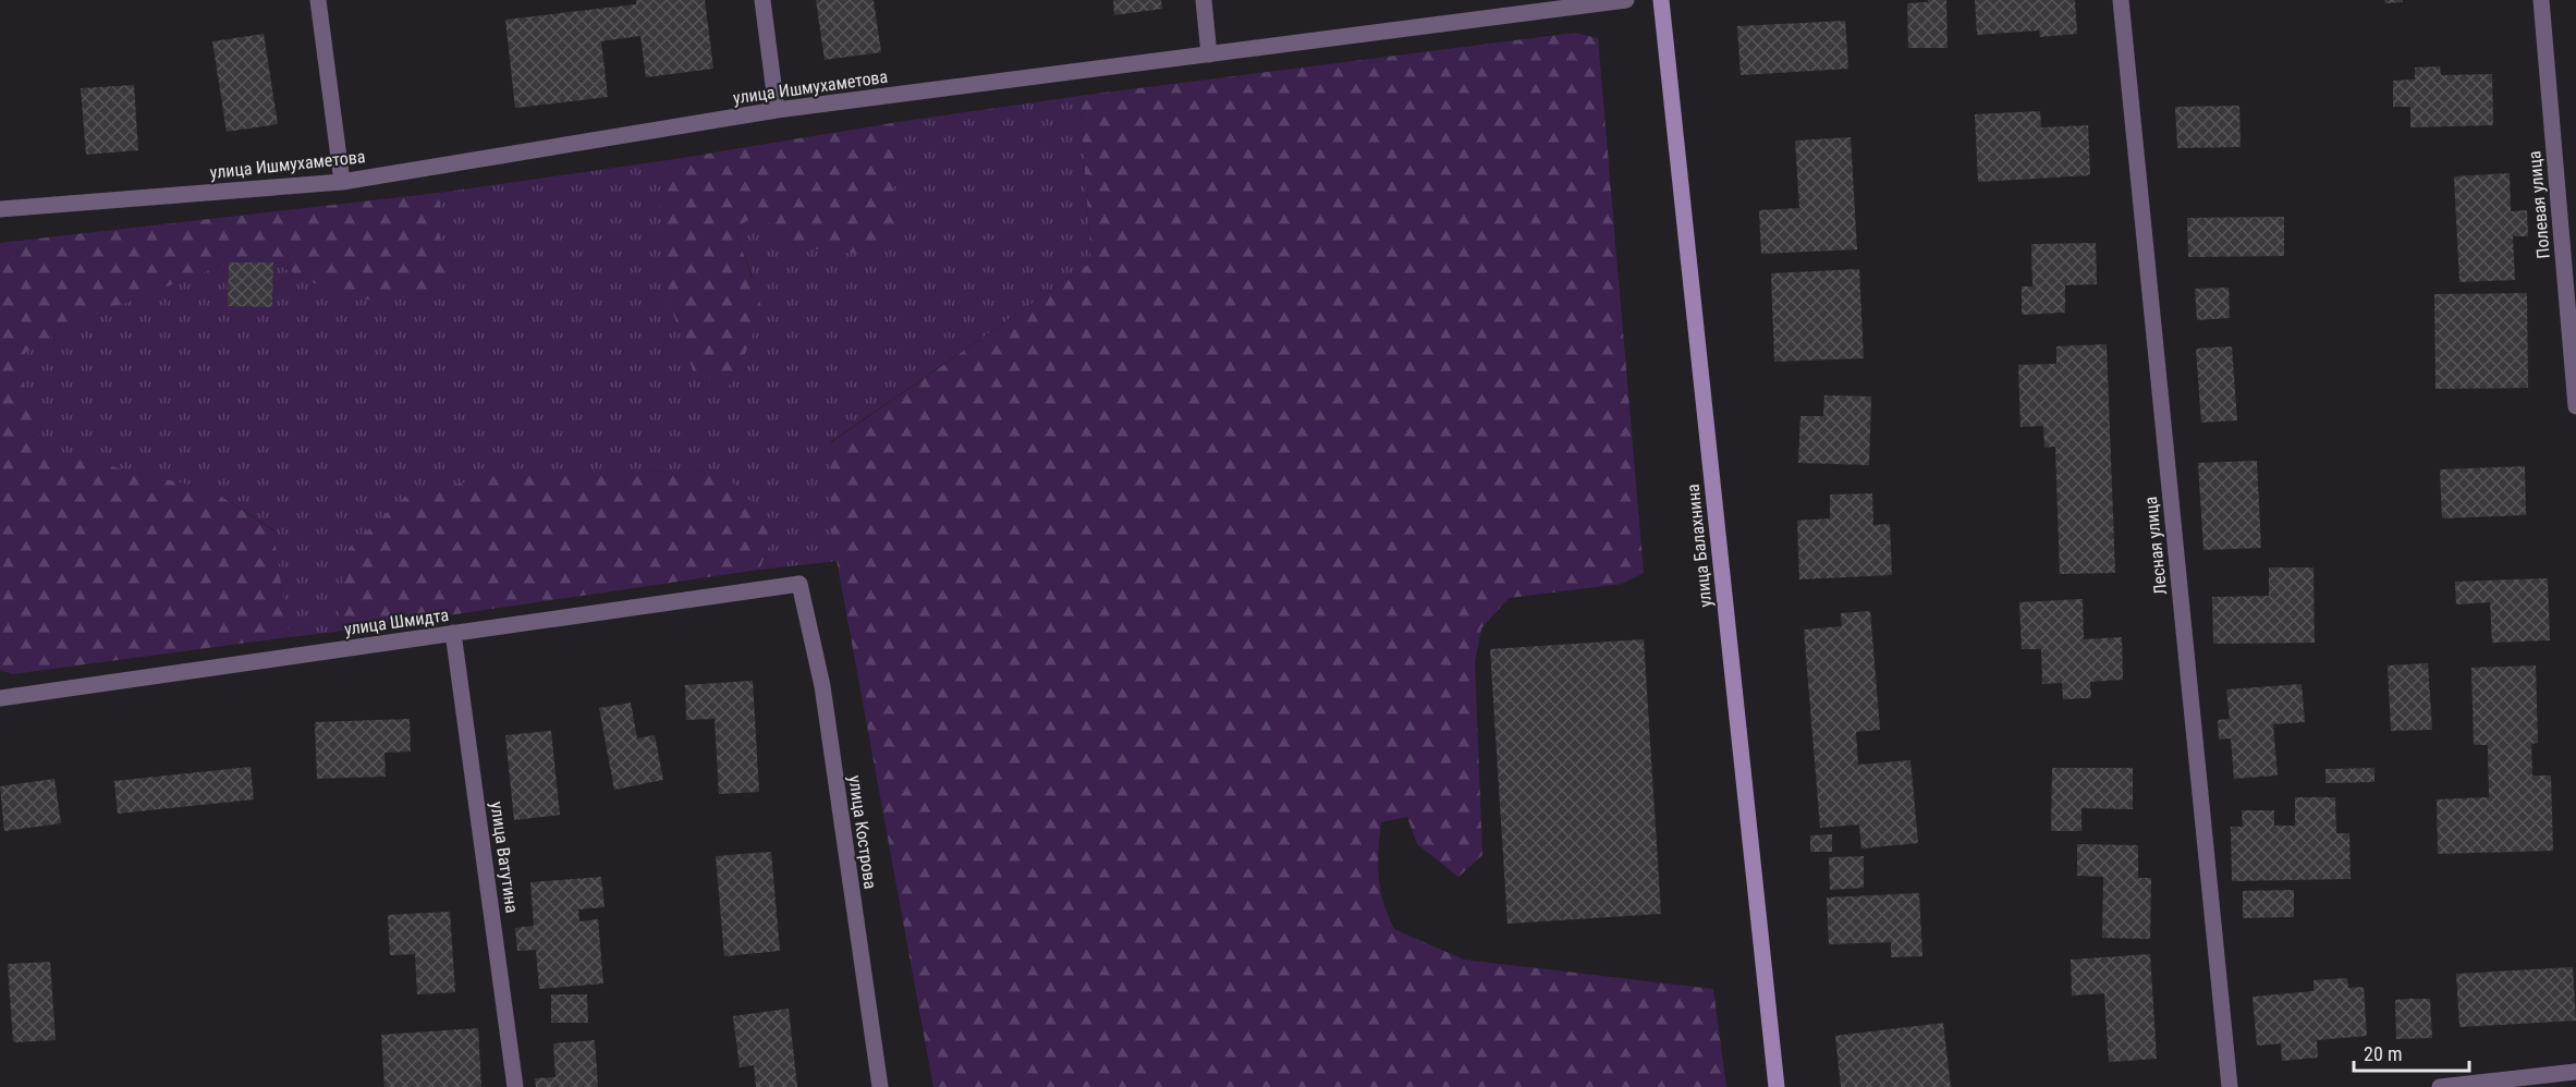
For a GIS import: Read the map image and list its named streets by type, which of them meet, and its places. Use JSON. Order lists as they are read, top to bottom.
{
  "streets": {
    "street": [
      "улица Ишмухаметова",
      "Полевая улица",
      "улица Балахнина",
      "Лесная улица",
      "улица Шмидта",
      "улица Кострова",
      "улица Ватутина"
    ]
  },
  "crossings": [
    ["улица Шмидта", "улица Кострова"],
    ["улица Шмидта", "улица Ватутина"]
  ],
  "scale_bar": "20 m"
}
